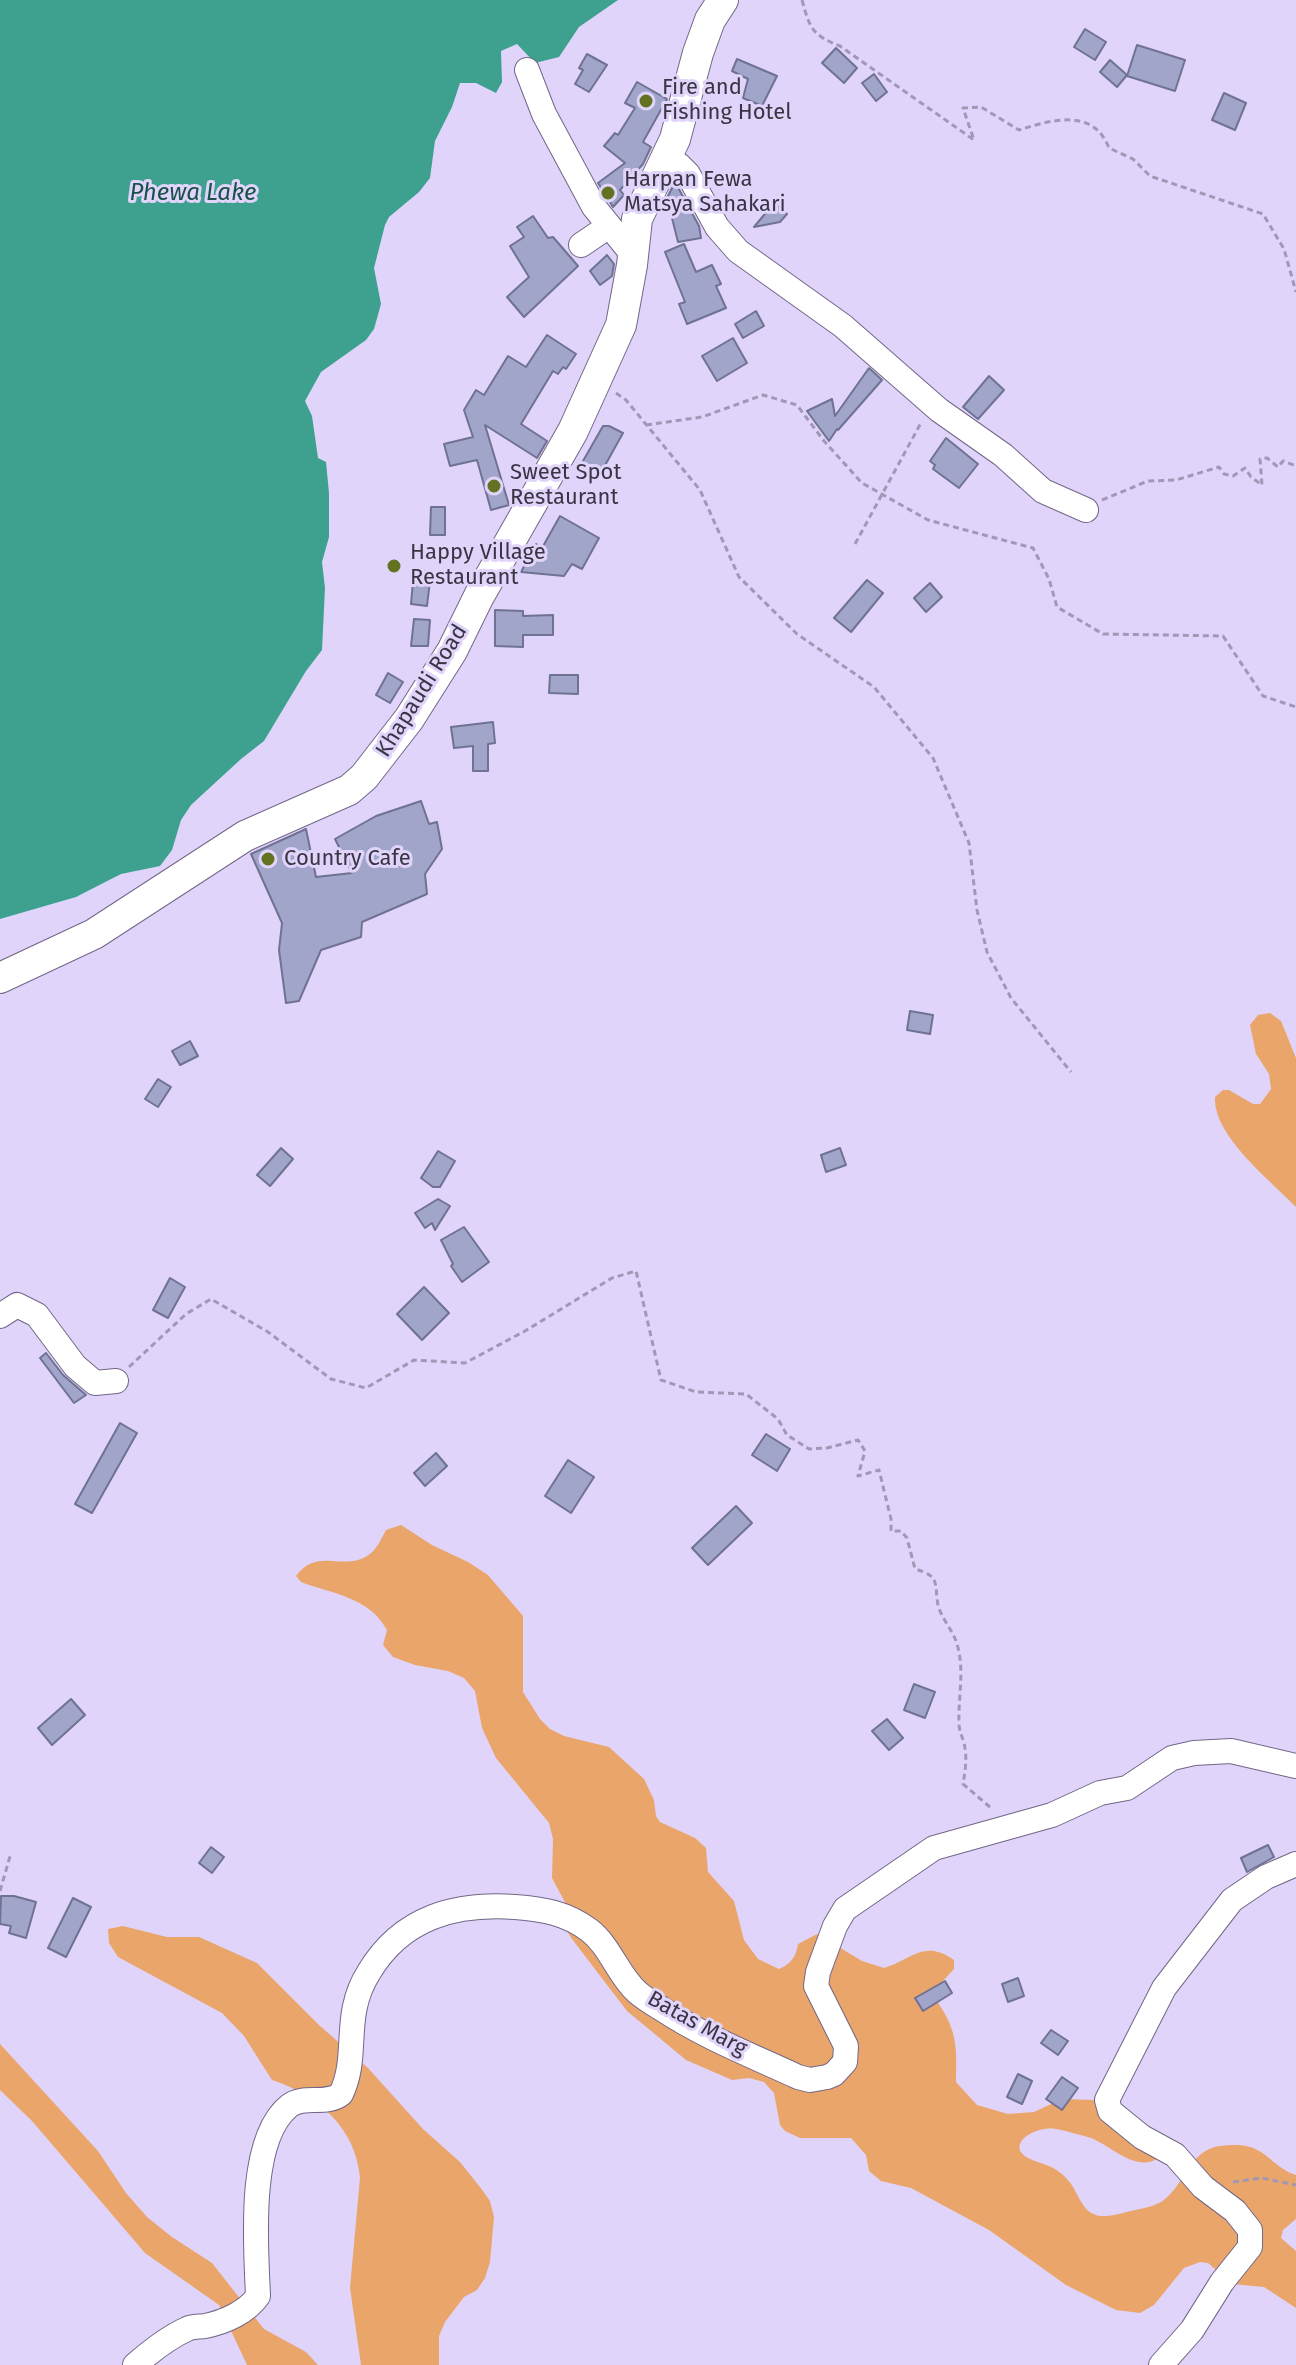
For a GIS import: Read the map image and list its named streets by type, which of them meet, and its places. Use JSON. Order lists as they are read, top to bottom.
{
  "streets": {
    "main road": ["Khapaudi Road"],
    "street": ["Batas Marg"]
  },
  "water": ["Phewa Lake"],
  "places": [
    "Fire and Fishing Hotel",
    "Harpan Fewa Matsya Sahakari",
    "Sweet Spot Restaurant",
    "Happy Village Restaurant",
    "Country Cafe"
  ]
}
